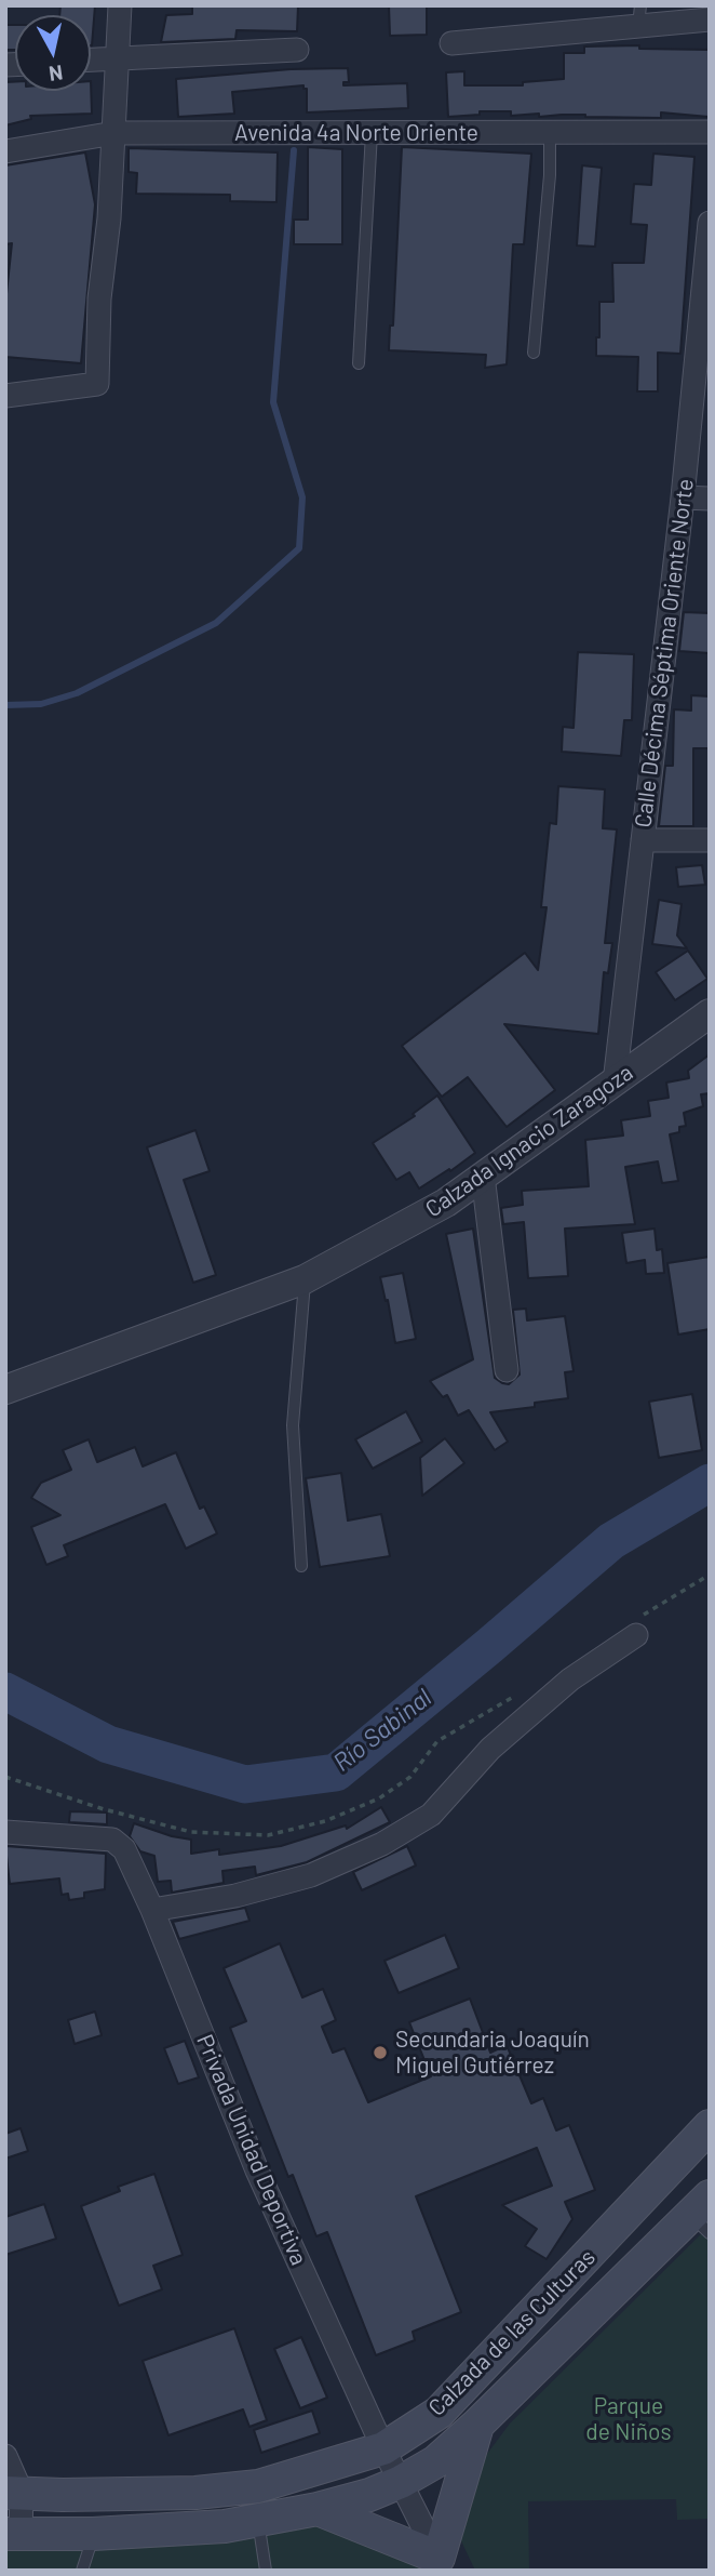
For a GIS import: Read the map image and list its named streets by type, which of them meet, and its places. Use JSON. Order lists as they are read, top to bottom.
{
  "streets": {
    "main road": ["Calzada de las Culturas"],
    "street": [
      "Avenida 4a Norte Oriente",
      "Calle Décima Séptima Oriente Norte",
      "Calzada Ignacio Zaragoza",
      "Privada Unidad Deportiva"
    ]
  },
  "crossings": [
    ["Calle Décima Séptima Oriente Norte", "Calzada Ignacio Zaragoza"],
    ["Privada Unidad Deportiva", "Calzada de las Culturas"]
  ],
  "water": ["Río Sabinal"],
  "parks": ["Parque de Niños"],
  "places": ["Secundaria Joaquín Miguel Gutiérrez"],
  "north": "bottom"
}
